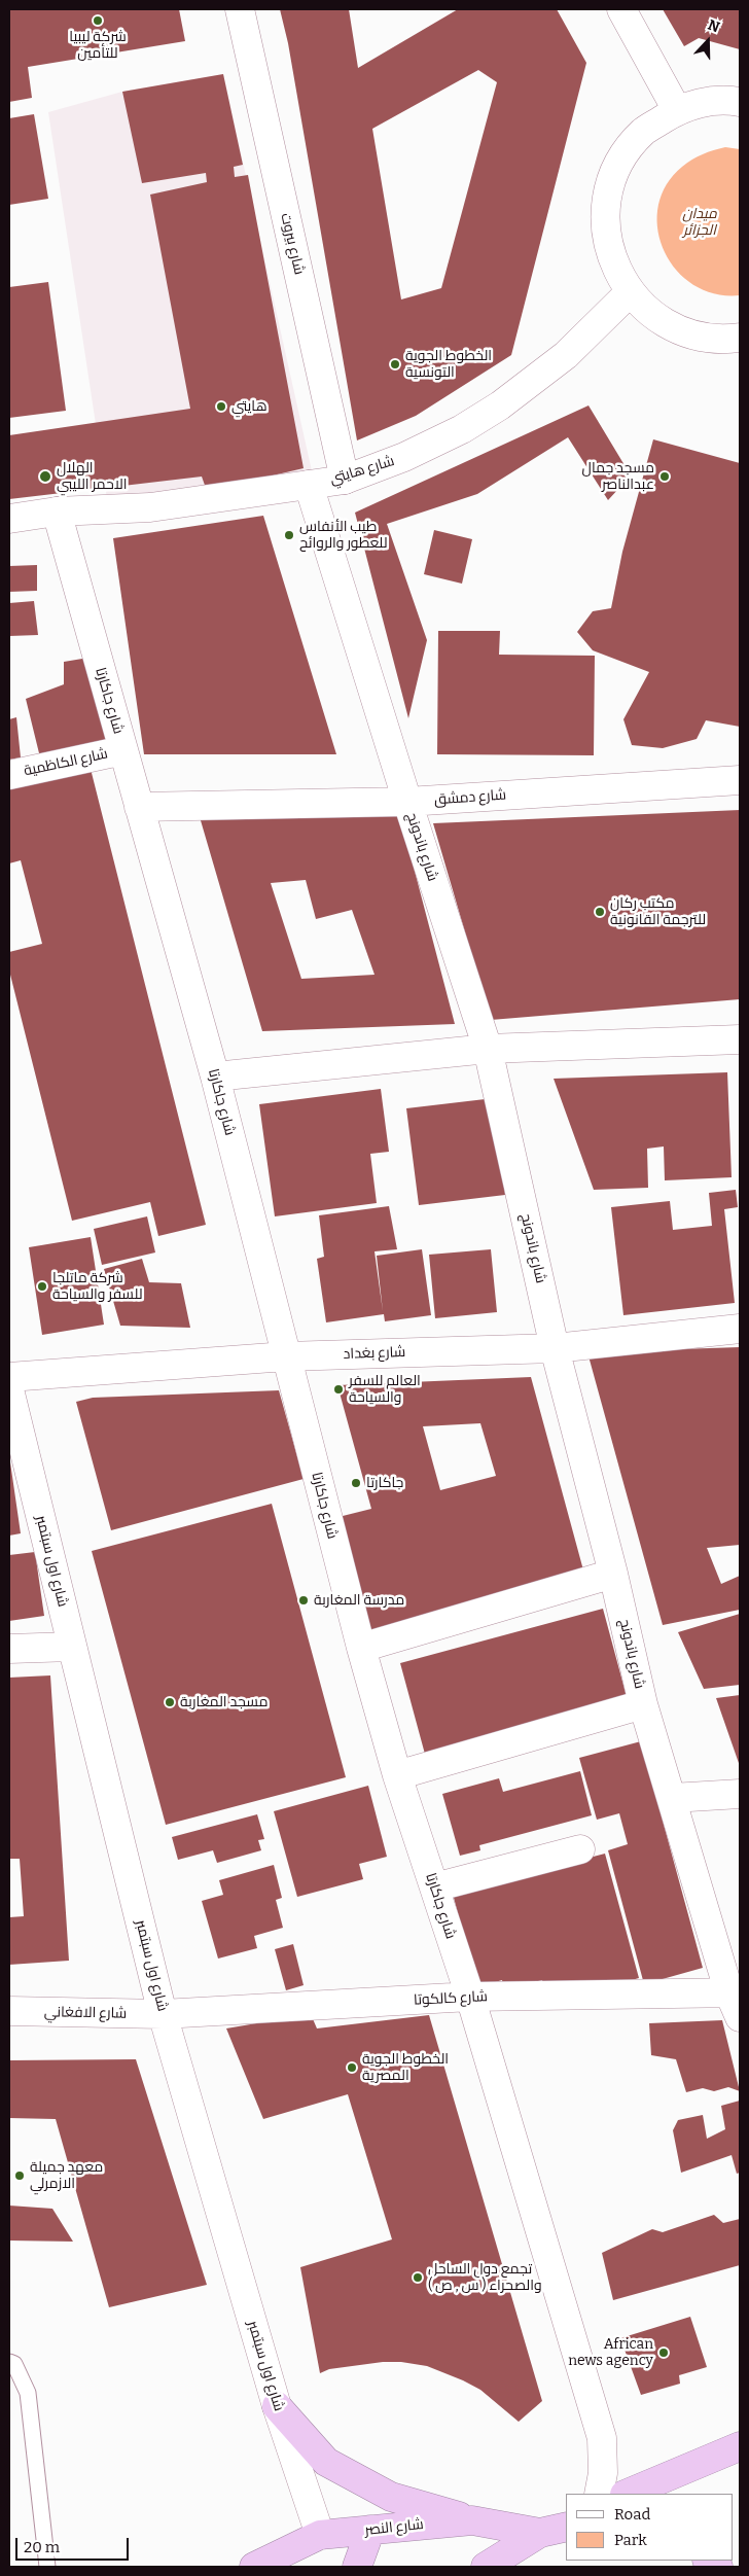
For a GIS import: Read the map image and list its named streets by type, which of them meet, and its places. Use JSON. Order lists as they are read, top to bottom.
{
  "streets": {
    "highway": ["شارع النصر"],
    "street": [
      "شارع بيروت",
      "شارع هايتي",
      "شارع جاكارتا",
      "شارع الكاظمية",
      "شارع دمشق",
      "شارع باندونج",
      "شارع بغداد",
      "شارع اول سبتمبر",
      "شارع كالكوتا",
      "شارع الافغاني"
    ]
  },
  "crossings": [
    ["شارع بيروت", "شارع هايتي"],
    ["شارع هايتي", "شارع جاكارتا"],
    ["شارع هايتي", "شارع باندونج"],
    ["شارع جاكارتا", "شارع الكاظمية"],
    ["شارع جاكارتا", "شارع دمشق"],
    ["شارع جاكارتا", "شارع بغداد"],
    ["شارع جاكارتا", "شارع كالكوتا"],
    ["شارع دمشق", "شارع باندونج"],
    ["شارع باندونج", "شارع بغداد"],
    ["شارع باندونج", "شارع كالكوتا"],
    ["شارع اول سبتمبر", "شارع كالكوتا"],
    ["شارع اول سبتمبر", "شارع الافغاني"],
    ["شارع اول سبتمبر", "شارع النصر"],
    ["شارع كالكوتا", "شارع الافغاني"]
  ],
  "parks": ["ميدان الجزائر"],
  "places": [
    "شركة ليبيا للتأمين",
    "الخطوط الجوية التونسية",
    "هايتي",
    "الهلال الاحمر الليبي",
    "مسجد جمال عبدالناصر",
    "طيب الأنفاس للعطور والروائح",
    "مكتب ركان للترجمة القانونية",
    "شركة ماتلجا للسفر والسياحة",
    "العالم للسفر والسياحة",
    "جاكارتا",
    "مدرسة المغاربة",
    "مسجد المغاربة",
    "الخطوط الجوية المصرية",
    "معهد جميلة الازمرلي",
    "تجمع دول الساحل والصحراء ( س , ص )",
    "African news agency"
  ],
  "legend": ["Road", "Park"],
  "scale_bar": "20 m",
  "north": "top"
}
